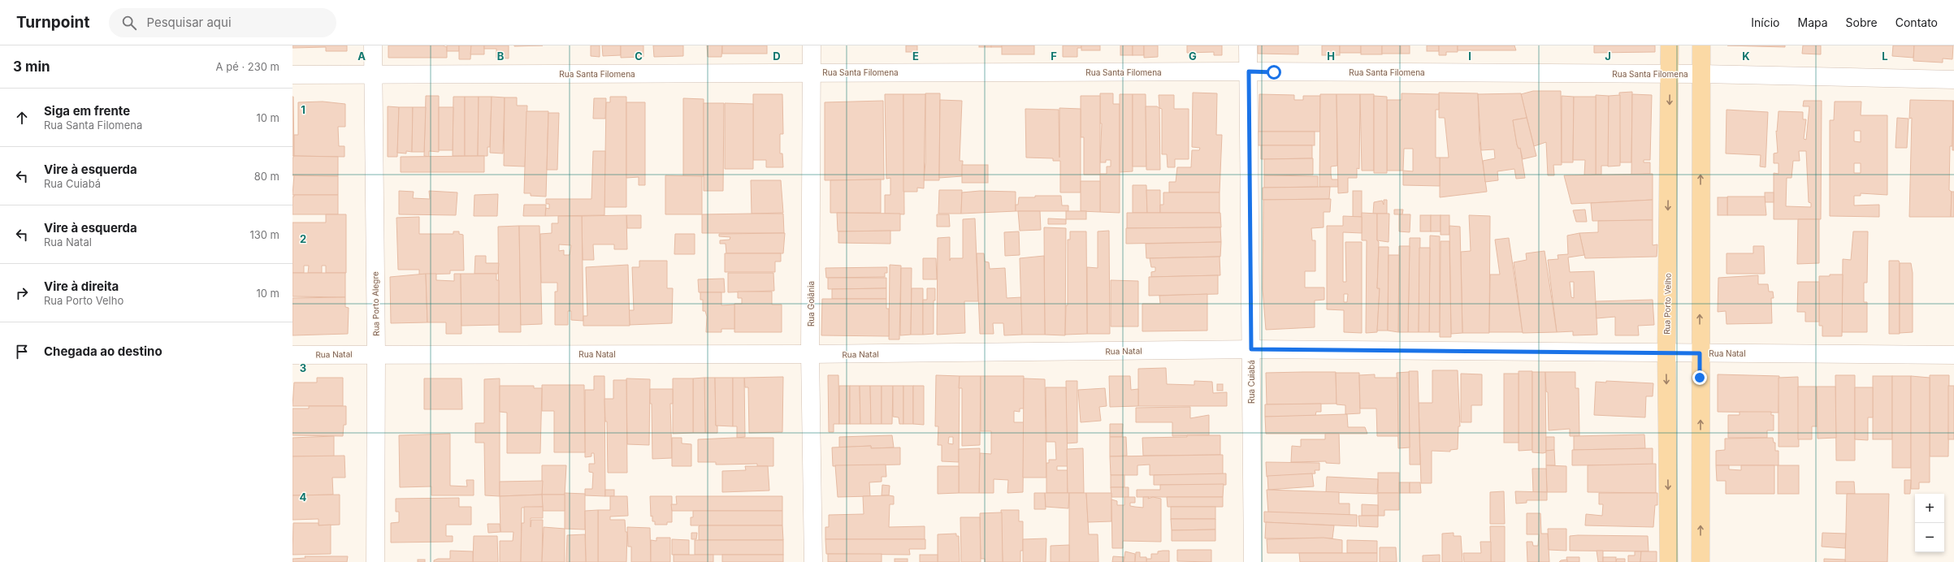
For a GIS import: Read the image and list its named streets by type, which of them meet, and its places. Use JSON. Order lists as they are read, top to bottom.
{
  "streets": {
    "main road": ["Rua Porto Velho"],
    "street": [
      "Rua Santa Filomena",
      "Rua Porto Alegre",
      "Rua Goiânia",
      "Rua Natal",
      "Rua Cuiabá"
    ]
  },
  "crossings": [
    ["Rua Santa Filomena", "Rua Porto Alegre"],
    ["Rua Santa Filomena", "Rua Goiânia"],
    ["Rua Santa Filomena", "Rua Porto Velho"],
    ["Rua Santa Filomena", "Rua Cuiabá"],
    ["Rua Porto Alegre", "Rua Natal"],
    ["Rua Goiânia", "Rua Natal"],
    ["Rua Porto Velho", "Rua Natal"],
    ["Rua Natal", "Rua Cuiabá"]
  ],
  "page": {
    "header": "Turnpoint",
    "search": "Pesquisar aqui",
    "nav": [
      "Início",
      "Mapa",
      "Sobre",
      "Contato"
    ],
    "heading": ["3 min", "A pé · 230 m"],
    "list": [
      ["Siga em frente", "Rua Santa Filomena", "10 m"],
      ["Vire à esquerda", "Rua Cuiabá", "80 m"],
      ["Vire à esquerda", "Rua Natal", "130 m"],
      ["Vire à direita", "Rua Porto Velho", "10 m"],
      "Chegada ao destino"
    ],
    "map_buttons": ["+", "−"]
  },
  "grid": {
    "columns": [
      "A",
      "B",
      "C",
      "D",
      "E",
      "F",
      "G",
      "H",
      "I",
      "J",
      "K",
      "L"
    ],
    "rows": [
      "1",
      "2",
      "3",
      "4"
    ]
  }
}
